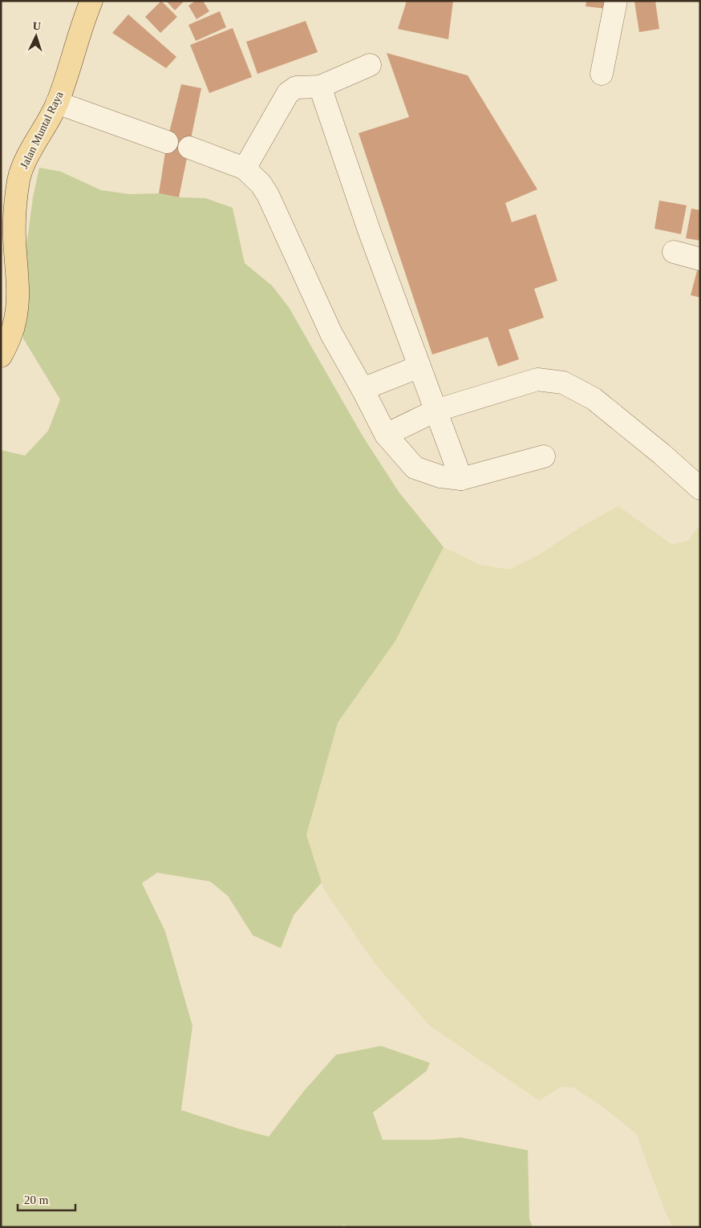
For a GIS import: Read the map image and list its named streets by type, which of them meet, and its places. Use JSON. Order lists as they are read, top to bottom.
{
  "streets": {
    "main road": ["Jalan Muntal Raya"]
  },
  "scale_bar": "20 m",
  "north": "top"
}
